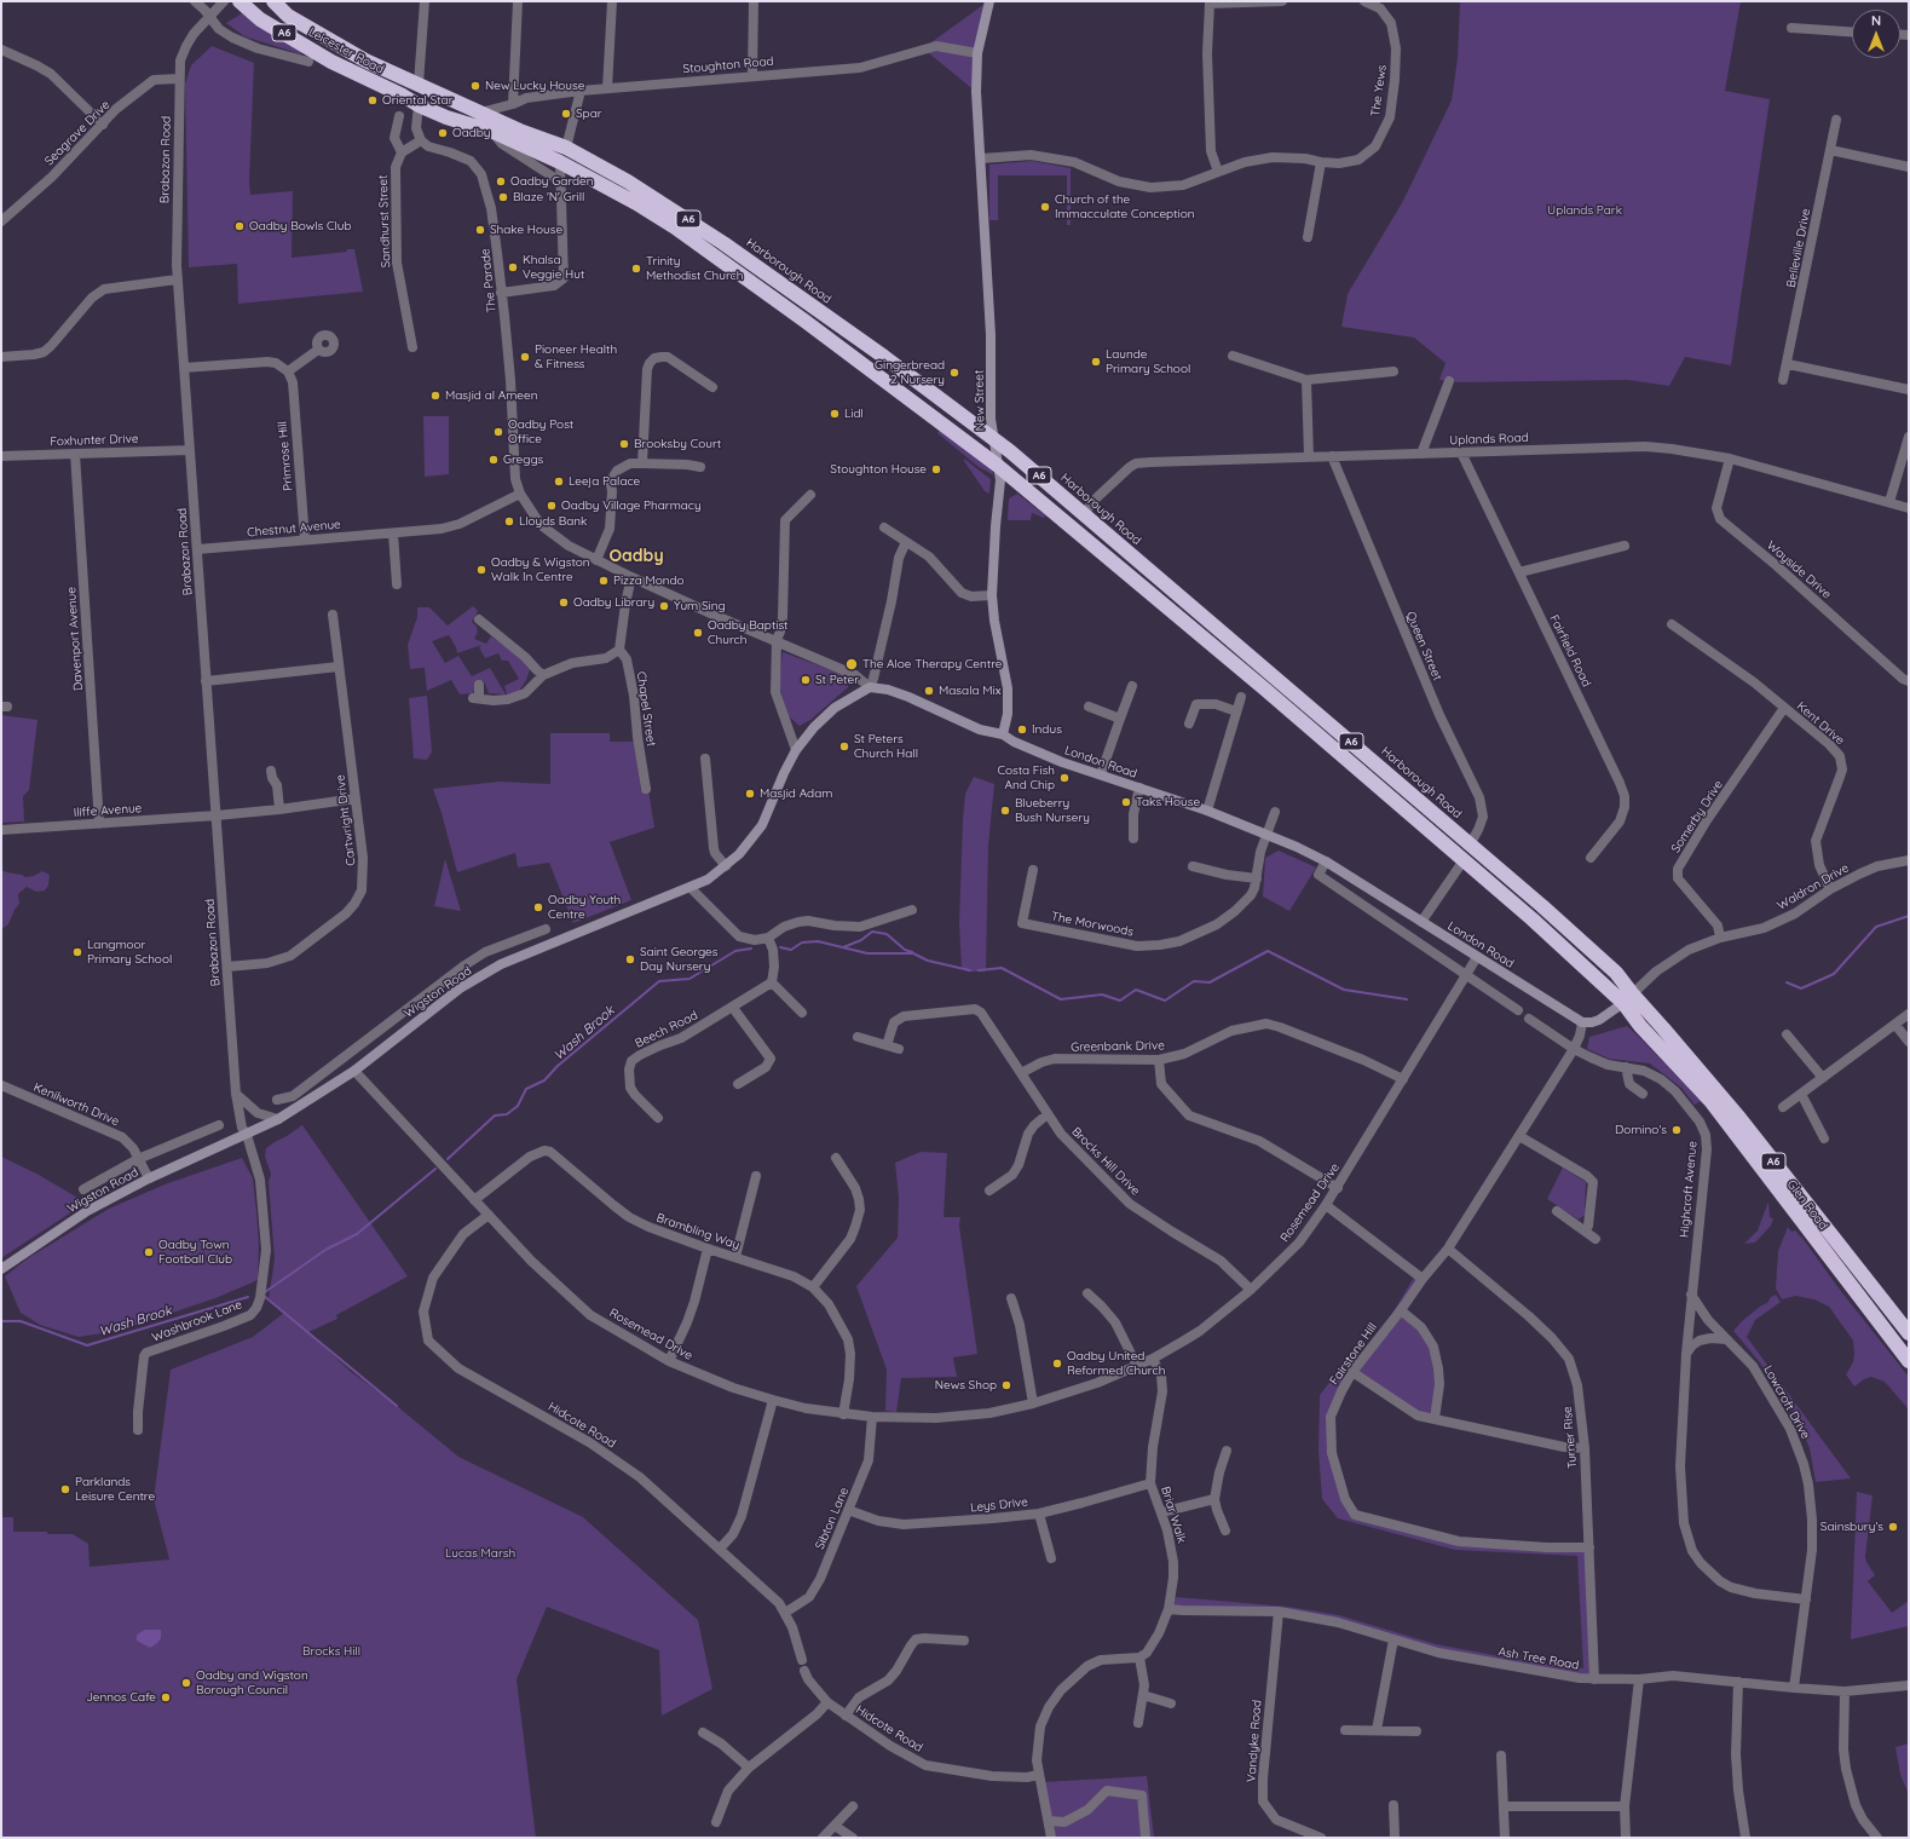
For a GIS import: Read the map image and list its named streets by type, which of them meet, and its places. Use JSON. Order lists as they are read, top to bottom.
{
  "streets": {
    "highway": [
      "A6",
      "Leicester Road",
      "Harborough Road",
      "Glen Road"
    ],
    "main road": ["New Street", "London Road", "Wigston Road"],
    "street": [
      "Stoughton Road",
      "The Yews",
      "Seagrave Drive",
      "Brabazon Road",
      "Sandhurst Street",
      "Belleville Drive",
      "The Parade",
      "Uplands Road",
      "Foxhunter Drive",
      "Primrose Hill",
      "Chestnut Avenue",
      "Wayside Drive",
      "Davenport Avenue",
      "Queen Street",
      "Fairfield Road",
      "Chapel Street",
      "Kent Drive",
      "Iliffe Avenue",
      "Somerby Drive",
      "Cartwright Drive",
      "Waldron Drive",
      "The Morwoods",
      "Beech Road",
      "Greenbank Drive",
      "Kenilworth Drive",
      "Brocks Hill Drive",
      "Highcroft Avenue",
      "Rosemead Drive",
      "Brambling Way",
      "Washbrook Lane",
      "Fairstone Hill",
      "Lowcroft Drive",
      "Hidcote Road",
      "Turner Rise",
      "Leys Drive",
      "Briar Walk",
      "Sibton Lane",
      "Ash Tree Road",
      "Vandyke Road"
    ]
  },
  "crossings": [
    ["A6", "Leicester Road"],
    ["A6", "Harborough Road"],
    ["A6", "New Street"],
    ["A6", "Uplands Road"],
    ["A6", "Waldron Drive"],
    ["A6", "Glen Road"],
    ["Leicester Road", "Harborough Road"],
    ["Stoughton Road", "Harborough Road"],
    ["Stoughton Road", "New Street"],
    ["The Yews", "New Street"],
    ["Seagrave Drive", "Brabazon Road"],
    ["Brabazon Road", "Foxhunter Drive"],
    ["Brabazon Road", "Chestnut Avenue"],
    ["Brabazon Road", "Iliffe Avenue"],
    ["Brabazon Road", "Cartwright Drive"],
    ["Brabazon Road", "Wigston Road"],
    ["Brabazon Road", "Washbrook Lane"],
    ["Harborough Road", "New Street"],
    ["Harborough Road", "Uplands Road"],
    ["Harborough Road", "Queen Street"],
    ["Harborough Road", "Waldron Drive"],
    ["Harborough Road", "Glen Road"],
    ["The Parade", "Chestnut Avenue"],
    ["New Street", "London Road"],
    ["Uplands Road", "Wayside Drive"],
    ["Uplands Road", "Queen Street"],
    ["Uplands Road", "Fairfield Road"],
    ["Foxhunter Drive", "Davenport Avenue"],
    ["Primrose Hill", "Chestnut Avenue"],
    ["Davenport Avenue", "Iliffe Avenue"],
    ["Kent Drive", "Somerby Drive"],
    ["Kent Drive", "Waldron Drive"],
    ["London Road", "The Morwoods"],
    ["London Road", "Wigston Road"],
    ["London Road", "Rosemead Drive"],
    ["London Road", "Fairstone Hill"],
    ["Iliffe Avenue", "Cartwright Drive"],
    ["Somerby Drive", "Waldron Drive"],
    ["Waldron Drive", "Glen Road"],
    ["Wigston Road", "Kenilworth Drive"],
    ["Wigston Road", "Rosemead Drive"],
    ["Wigston Road", "Washbrook Lane"],
    ["Greenbank Drive", "Brocks Hill Drive"],
    ["Greenbank Drive", "Rosemead Drive"],
    ["Brocks Hill Drive", "Rosemead Drive"],
    ["Highcroft Avenue", "Lowcroft Drive"],
    ["Rosemead Drive", "Brambling Way"],
    ["Rosemead Drive", "Hidcote Road"],
    ["Rosemead Drive", "Briar Walk"],
    ["Rosemead Drive", "Sibton Lane"],
    ["Fairstone Hill", "Turner Rise"],
    ["Lowcroft Drive", "Ash Tree Road"],
    ["Hidcote Road", "Sibton Lane"],
    ["Turner Rise", "Ash Tree Road"],
    ["Leys Drive", "Briar Walk"],
    ["Leys Drive", "Sibton Lane"],
    ["Briar Walk", "Ash Tree Road"],
    ["Ash Tree Road", "Vandyke Road"]
  ],
  "districts": ["Oadby"],
  "water": ["Wash Brook"],
  "parks": ["Uplands Park", "Lucas Marsh", "Brocks Hill"],
  "places": [
    "New Lucky House",
    "Oriental Star",
    "Spar",
    "Oadby",
    "Oadby Garden",
    "Blaze 'N' Grill",
    "Church of the Immacculate Conception",
    "Oadby Bowls Club",
    "Shake House",
    "Khalsa Veggie Hut",
    "Trinity Methodist Church",
    "Pioneer Health & Fitness",
    "Launde Primary School",
    "Gingerbread 2 Nursery",
    "Masjid al Ameen",
    "Lidl",
    "Oadby Post Office",
    "Brooksby Court",
    "Greggs",
    "Stoughton House",
    "Leeja Palace",
    "Oadby Village Pharmacy",
    "Lloyds Bank",
    "Oadby & Wigston Walk In Centre",
    "Pizza Mondo",
    "Oadby Library",
    "Yum Sing",
    "Oadby Baptist Church",
    "The Aloe Therapy Centre",
    "St Peter",
    "Masala Mix",
    "Indus",
    "St Peters Church Hall",
    "Costa Fish And Chip",
    "Masjid Adam",
    "Taks House",
    "Blueberry Bush Nursery",
    "Oadby Youth Centre",
    "Langmoor Primary School",
    "Saint Georges Day Nursery",
    "Domino's",
    "Oadby Town Football Club",
    "Oadby United Reformed Church",
    "News Shop",
    "Parklands Leisure Centre",
    "Sainsbury's",
    "Oadby and Wigston Borough Council",
    "Jennos Cafe"
  ],
  "north": "top"
}
